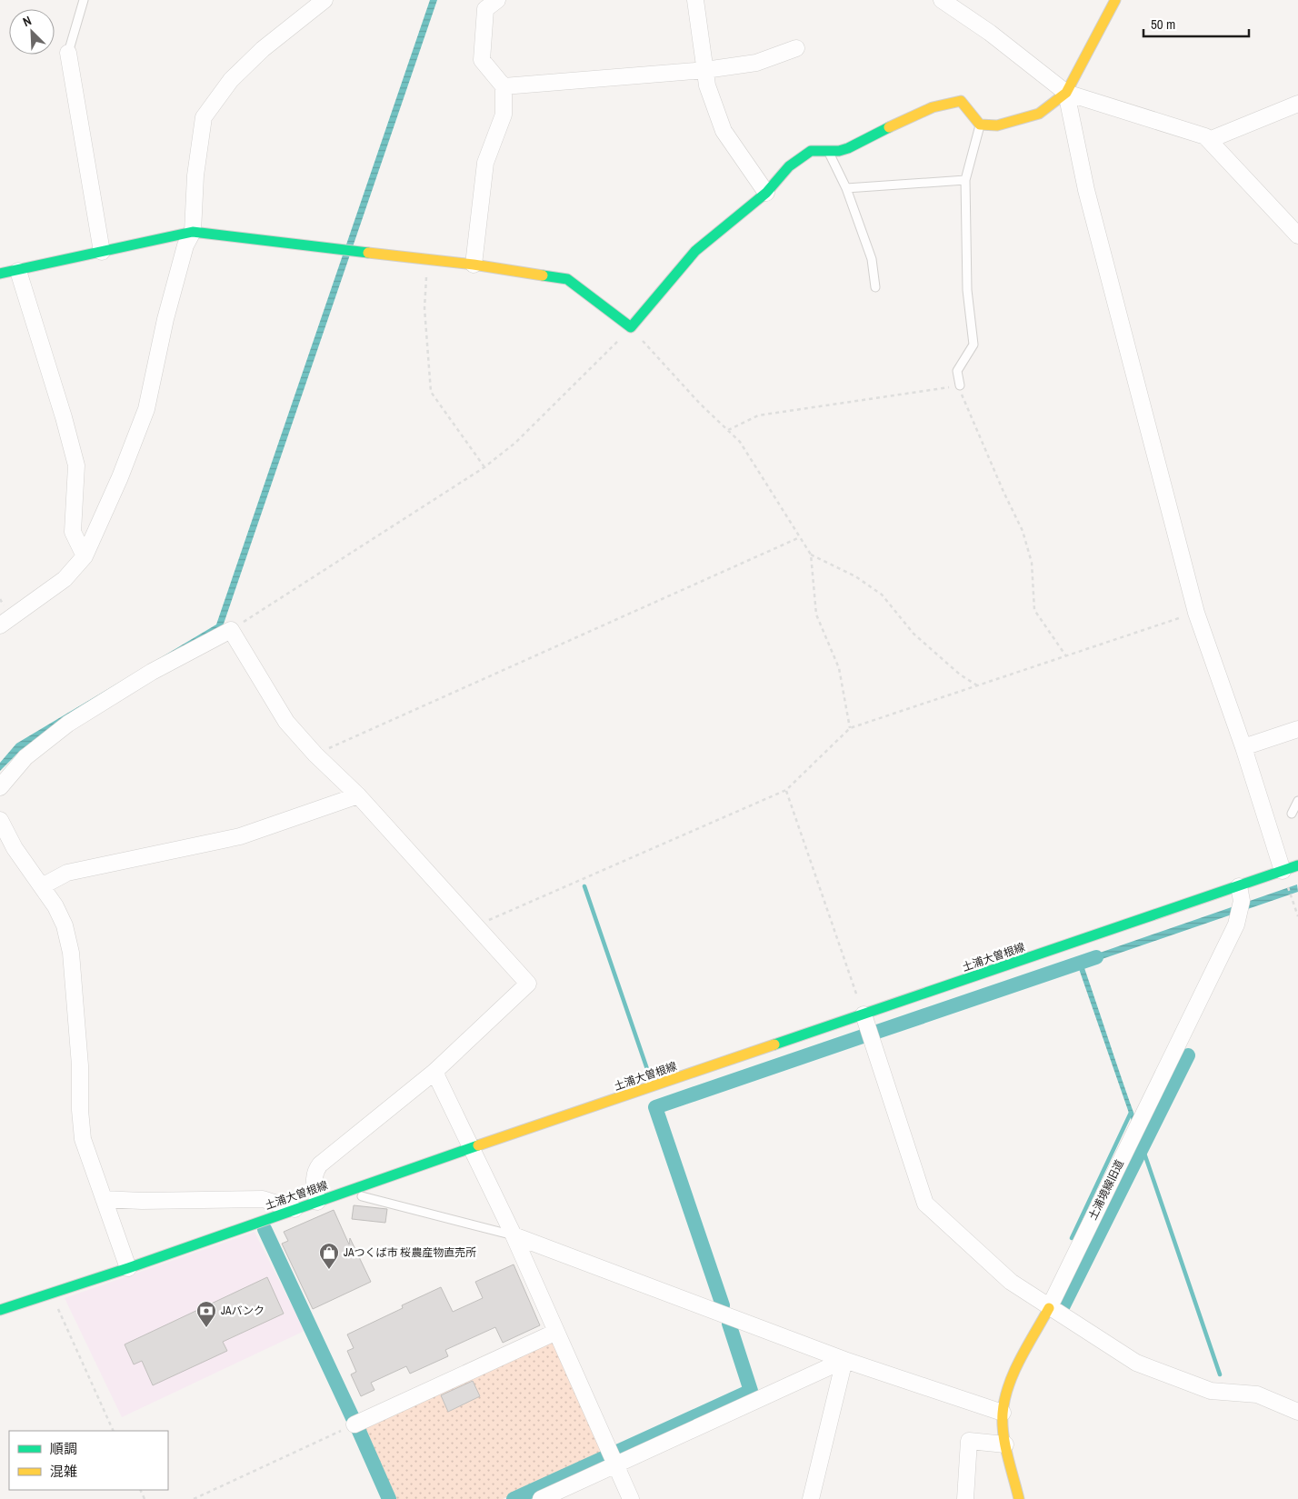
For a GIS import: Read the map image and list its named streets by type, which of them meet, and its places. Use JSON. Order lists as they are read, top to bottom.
{
  "streets": {
    "street": ["土浦大曽根線", "土浦境線旧道"]
  },
  "crossings": [
    ["土浦大曽根線", "土浦境線旧道"]
  ],
  "places": {
    "shop": ["JAつくば市 桜農産物直売所"],
    "bank": ["JAバンク"]
  },
  "legend": ["順調", "混雑"],
  "scale_bar": "50 m",
  "north": "top left"
}
